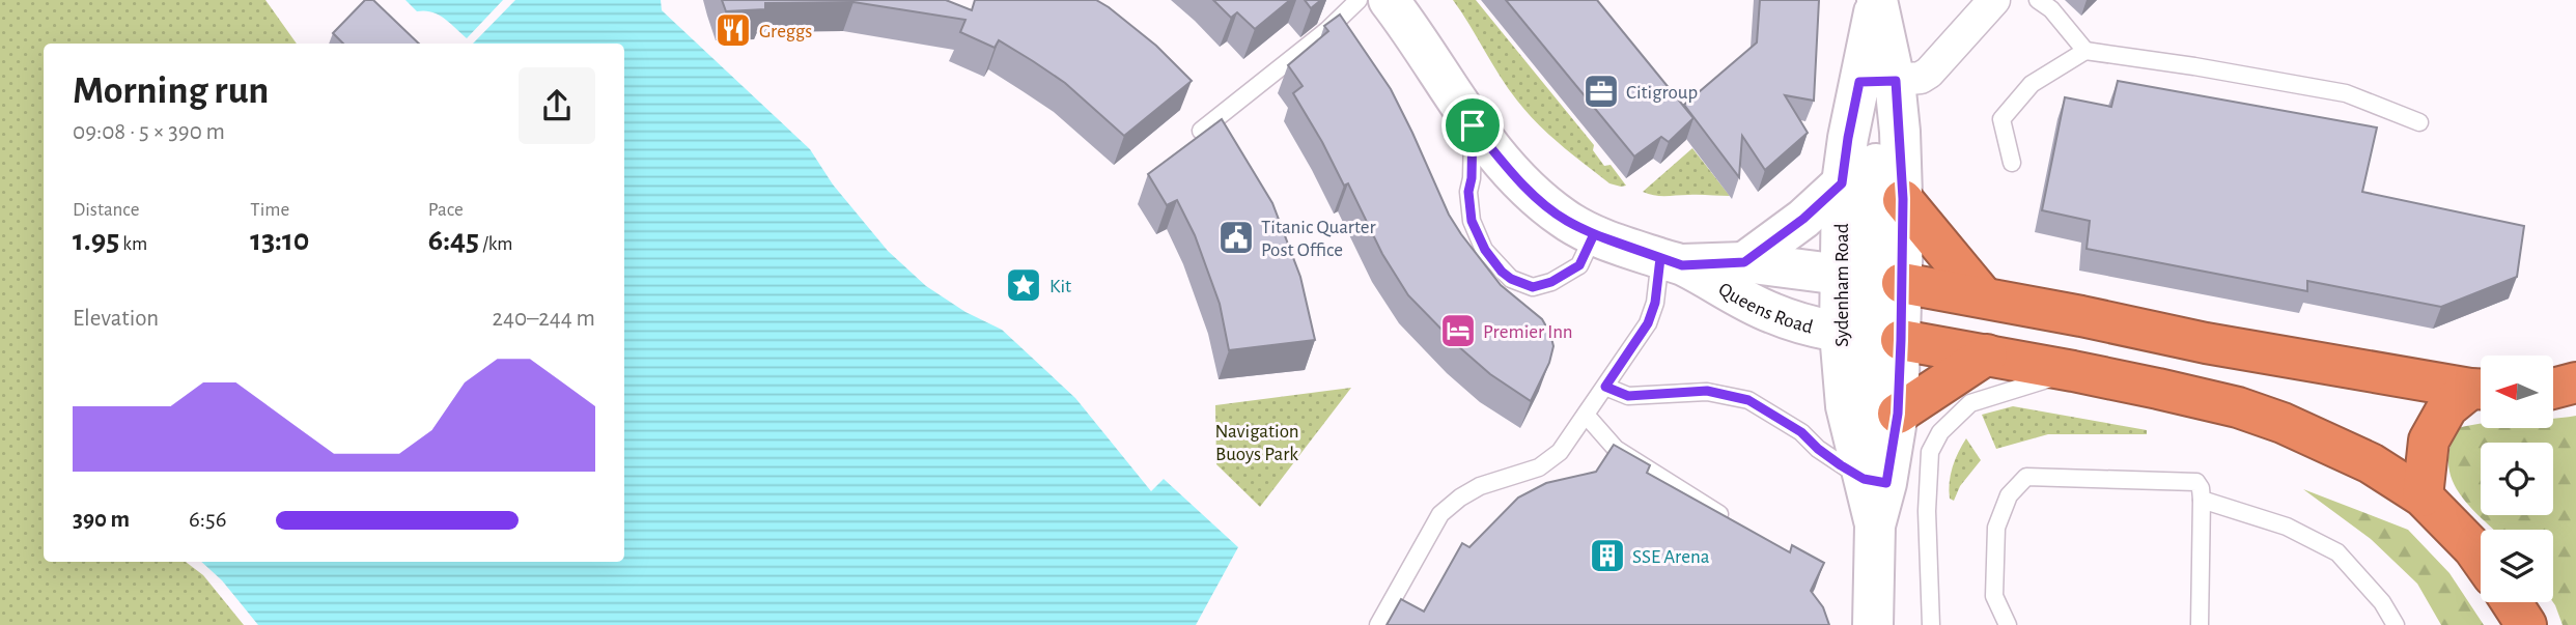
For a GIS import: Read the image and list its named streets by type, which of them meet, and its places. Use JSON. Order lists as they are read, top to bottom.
{
  "streets": {
    "street": ["Sydenham Road", "Queens Road"]
  },
  "crossings": [
    ["Sydenham Road", "Queens Road"]
  ],
  "parks": ["Navigation Buoys Park"],
  "places": {
    "restaurant": ["Greggs"],
    "office": ["Citigroup"],
    "public building": ["Titanic Quarter Post Office"],
    "place": ["Kit"],
    "hotel": ["Premier Inn"],
    "building": ["SSE Arena"]
  },
  "north": "left",
  "page": {
    "heading": ["Morning run", "09:08 · 5 × 390 m"],
    "stats": [
      ["Distance", "1.95 km"],
      ["Time", "13:10"],
      ["Pace", "6:45 /km"]
    ],
    "chart": ["Elevation", "240–244 m"],
    "list": [
      {
        "name": "390 m",
        "note": "6:56"
      }
    ]
  }
}
